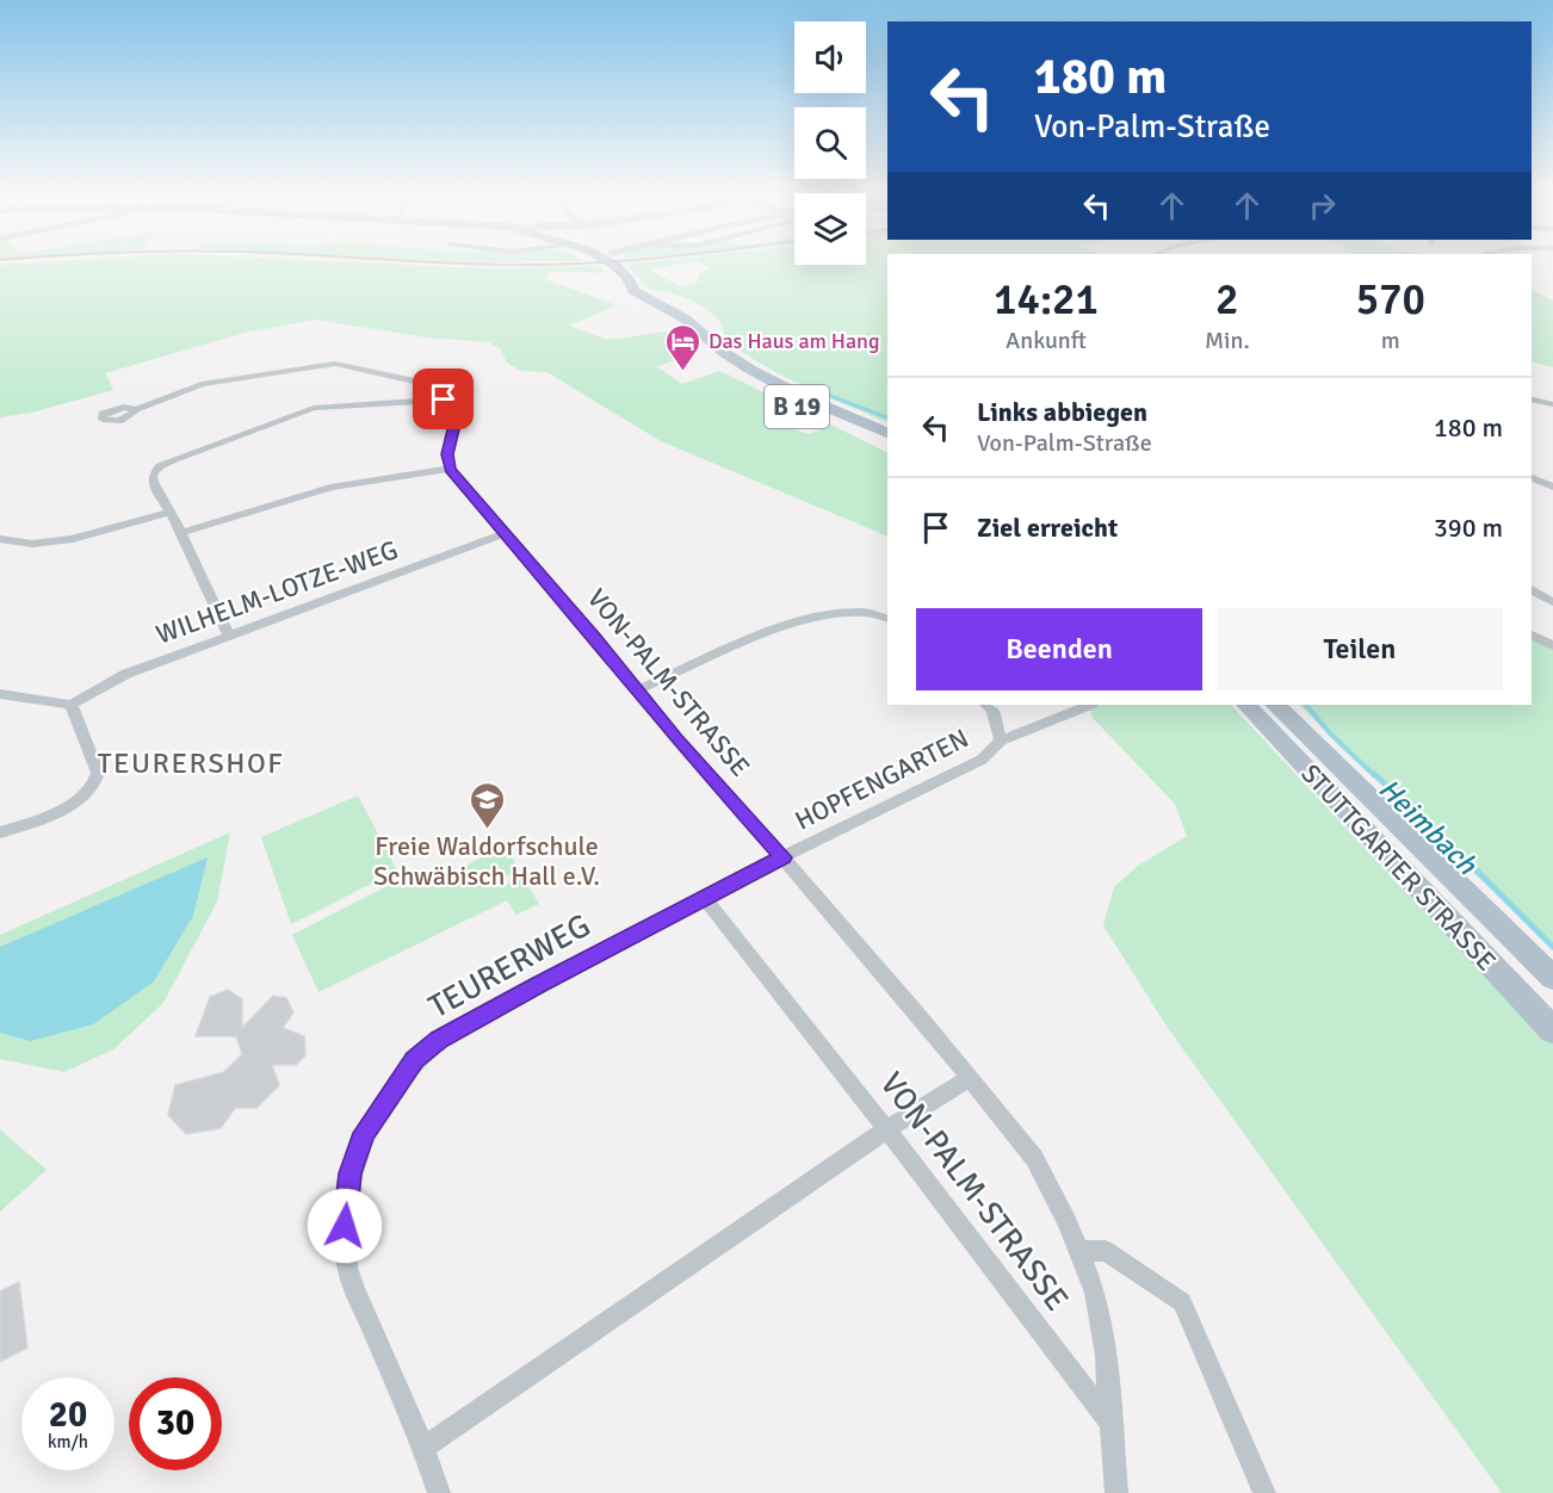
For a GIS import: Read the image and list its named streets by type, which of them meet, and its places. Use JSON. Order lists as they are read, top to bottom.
{
  "streets": {
    "main road": ["B 19", "STUTTGARTER STRASSE"],
    "street": [
      "WILHELM-LOTZE-WEG",
      "VON-PALM-STRASSE",
      "HOPFENGARTEN",
      "TEURERWEG"
    ]
  },
  "crossings": [
    ["WILHELM-LOTZE-WEG", "VON-PALM-STRASSE"],
    ["VON-PALM-STRASSE", "HOPFENGARTEN"],
    ["VON-PALM-STRASSE", "TEURERWEG"],
    ["HOPFENGARTEN", "TEURERWEG"]
  ],
  "districts": ["TEURERSHOF"],
  "water": ["Heimbach"],
  "places": {
    "hotel": ["Das Haus am Hang"],
    "school or university": ["Freie Waldorfschule Schwäbisch Hall e.V."]
  },
  "page": {
    "turn": ["180 m", "Von-Palm-Straße"],
    "eta": [
      "14:21",
      "Ankunft",
      "2",
      "Min.",
      "570",
      "m"
    ],
    "list": [
      {
        "name": "Links abbiegen",
        "note": "Von-Palm-Straße",
        "value": "180 m"
      },
      {
        "name": "Ziel erreicht",
        "value": "390 m"
      }
    ],
    "buttons": ["Beenden", "Teilen"],
    "speed": "20 km/h",
    "limit": "30"
  }
}
